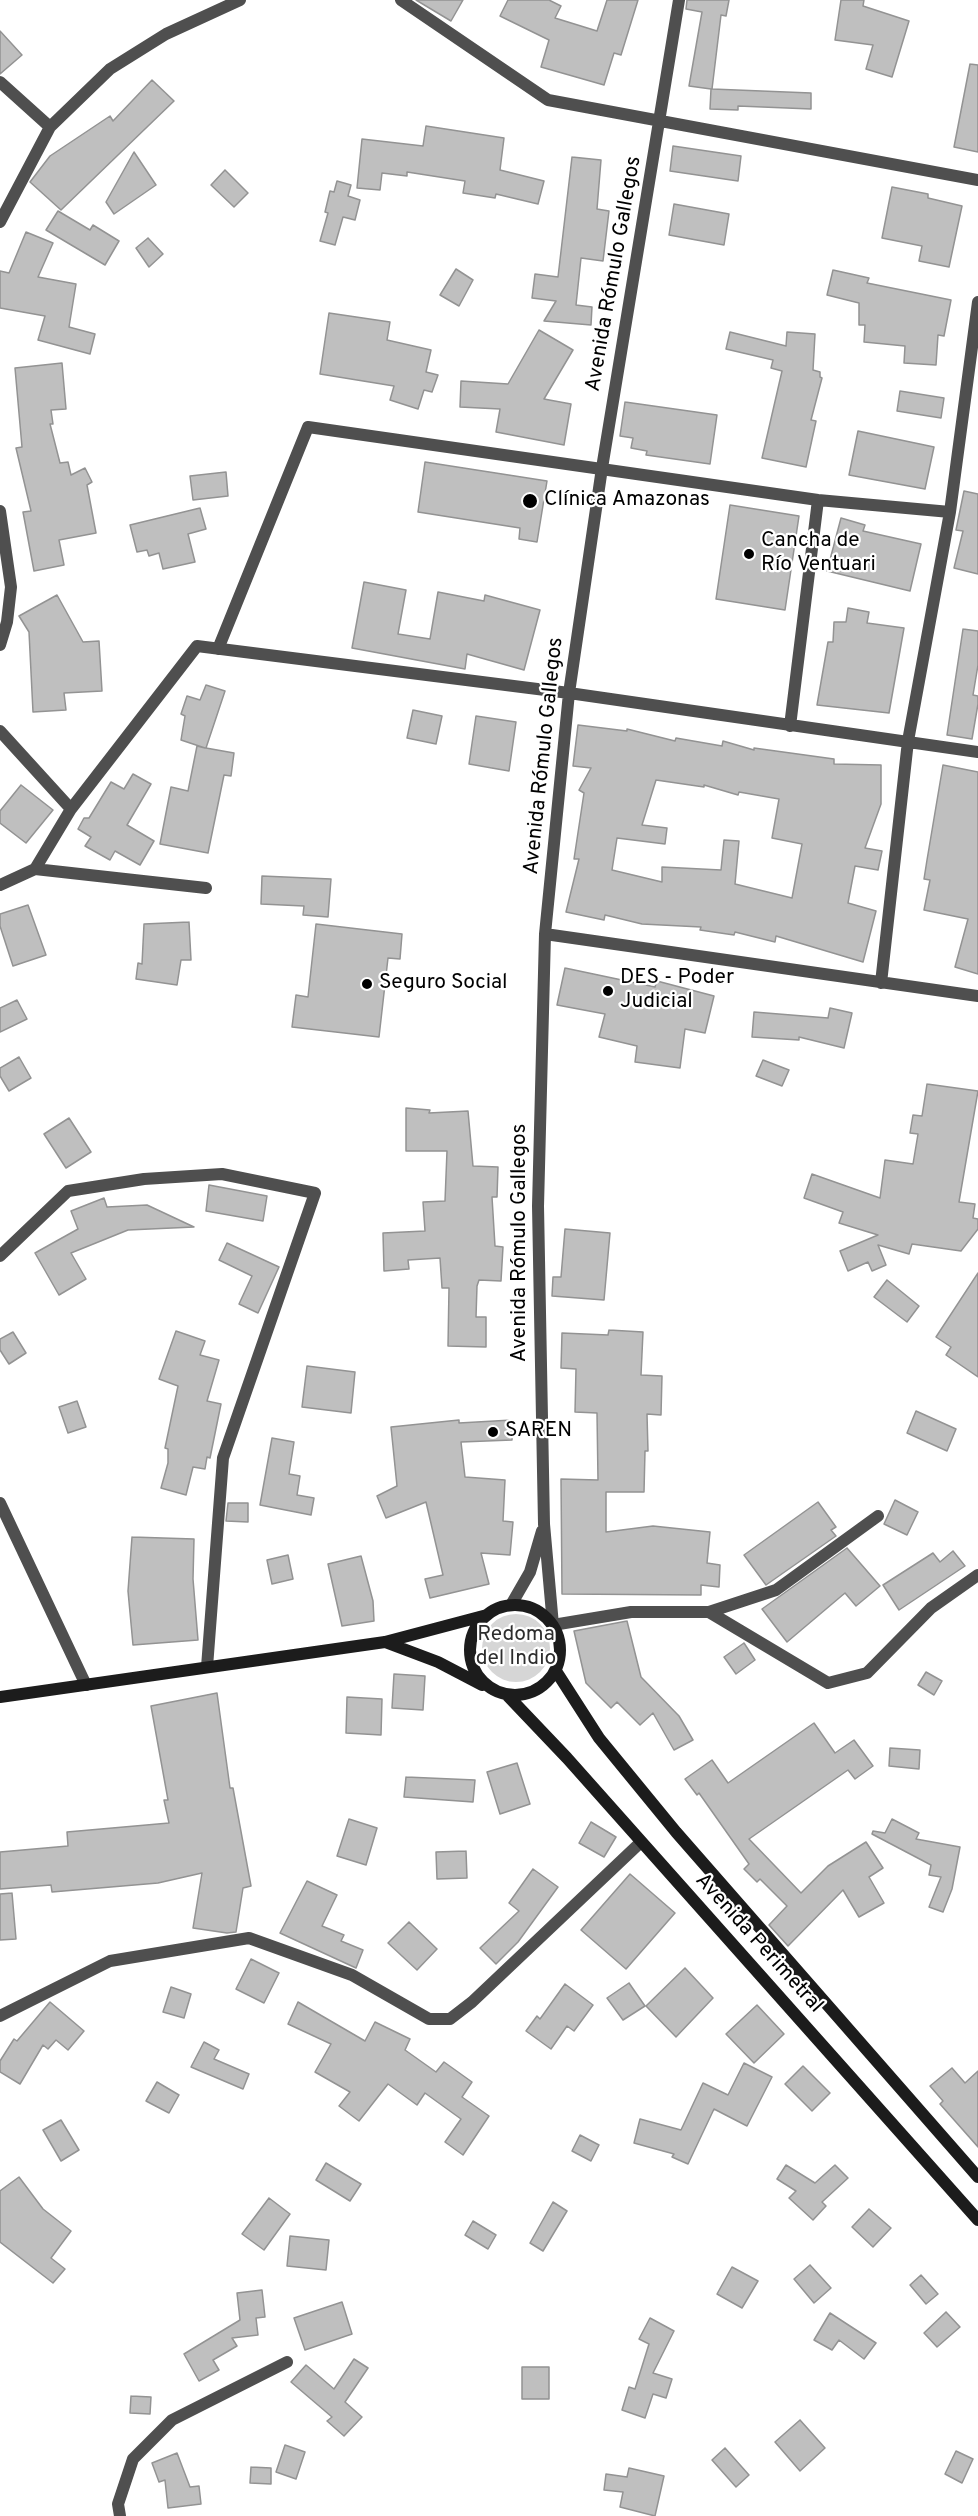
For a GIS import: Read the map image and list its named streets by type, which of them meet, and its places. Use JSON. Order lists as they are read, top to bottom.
{
  "streets": {
    "main road": ["Avenida Perimetral"],
    "street": ["Avenida Rómulo Gallegos"]
  },
  "crossings": [
    ["Avenida Rómulo Gallegos", "Avenida Perimetral"]
  ],
  "parks": ["Redoma del Indio"],
  "places": [
    "Clínica Amazonas",
    "Cancha de Río Ventuari",
    "Seguro Social",
    "DES - Poder Judicial",
    "SAREN"
  ]
}
